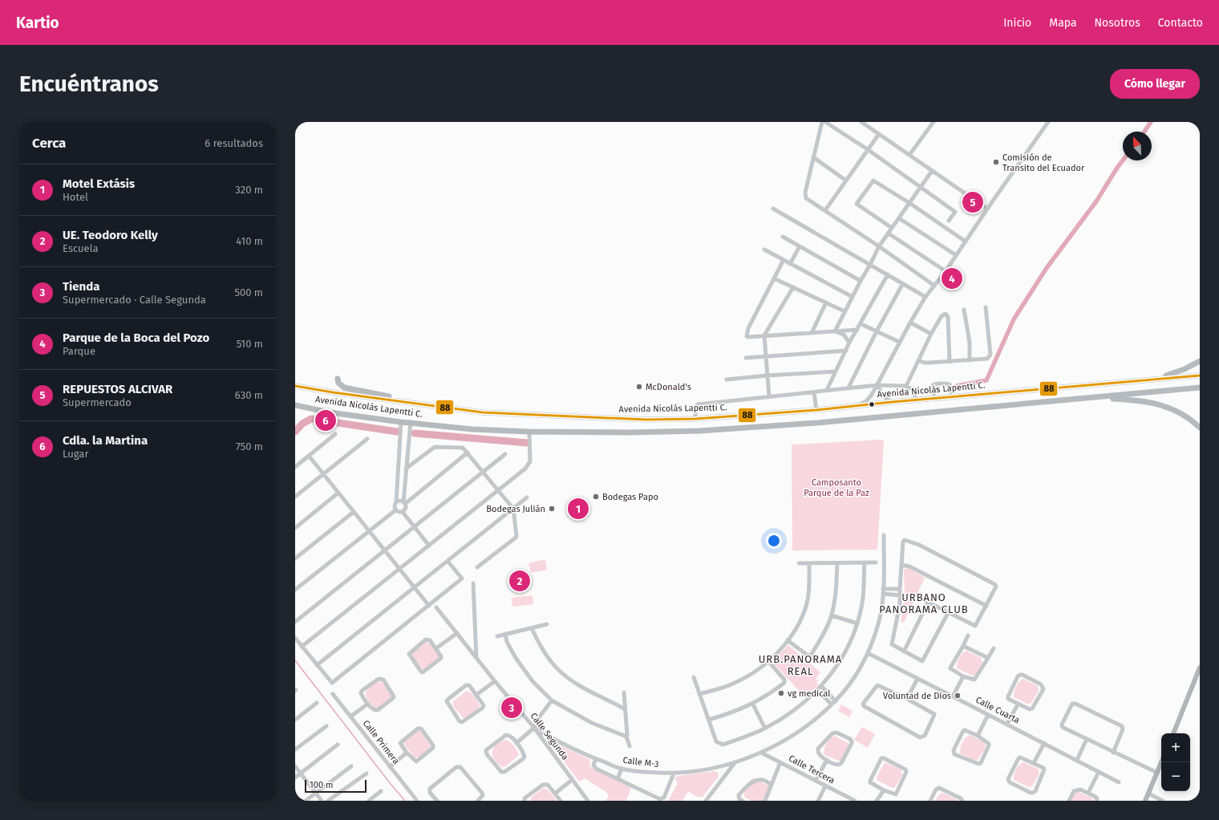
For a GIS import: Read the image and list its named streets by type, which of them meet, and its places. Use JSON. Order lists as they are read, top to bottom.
{
  "streets": {
    "highway": ["Avenida Nicolás Lapentti C."],
    "street": [
      "Calle Cuarta",
      "Calle Segunda",
      "Calle Primera",
      "Calle M-3",
      "Calle Tercera"
    ]
  },
  "crossings": [
    ["Calle Cuarta", "Calle M-3"],
    ["Calle Segunda", "Calle M-3"],
    ["Calle M-3", "Calle Tercera"]
  ],
  "districts": ["URBANO PANORAMA CLUB", "URB.PANORAMA REAL"],
  "parks": ["Camposanto Parque de la Paz"],
  "places": [
    "Comisión de Transito del Ecuador",
    "McDonald's",
    "Bodegas Papo",
    "Bodegas Julián",
    "vg medical",
    "Voluntad de Dios"
  ],
  "lines": ["transit line 88"],
  "scale_bar": "100 m",
  "north": "top left",
  "page": {
    "header": "Kartio",
    "nav": [
      "Inicio",
      "Mapa",
      "Nosotros",
      "Contacto"
    ],
    "buttons": "Cómo llegar",
    "title": "Encuéntranos",
    "heading": ["Cerca", "6 resultados"],
    "list": [
      {
        "mark": "1",
        "name": "Motel Extásis",
        "note": "Hotel",
        "value": "320 m"
      },
      {
        "mark": "2",
        "name": "UE. Teodoro Kelly",
        "note": "Escuela",
        "value": "410 m"
      },
      {
        "mark": "3",
        "name": "Tienda",
        "note": "Supermercado · Calle Segunda",
        "value": "500 m"
      },
      {
        "mark": "4",
        "name": "Parque de la Boca del Pozo",
        "note": "Parque",
        "value": "510 m"
      },
      {
        "mark": "5",
        "name": "REPUESTOS ALCIVAR",
        "note": "Supermercado",
        "value": "630 m"
      },
      {
        "mark": "6",
        "name": "Cdla. la Martina",
        "note": "Lugar",
        "value": "750 m"
      }
    ],
    "pins": [
      "5",
      "4",
      "6",
      "1",
      "2",
      "3"
    ],
    "map_buttons": ["+", "−"],
    "scale": "100 m"
  }
}
